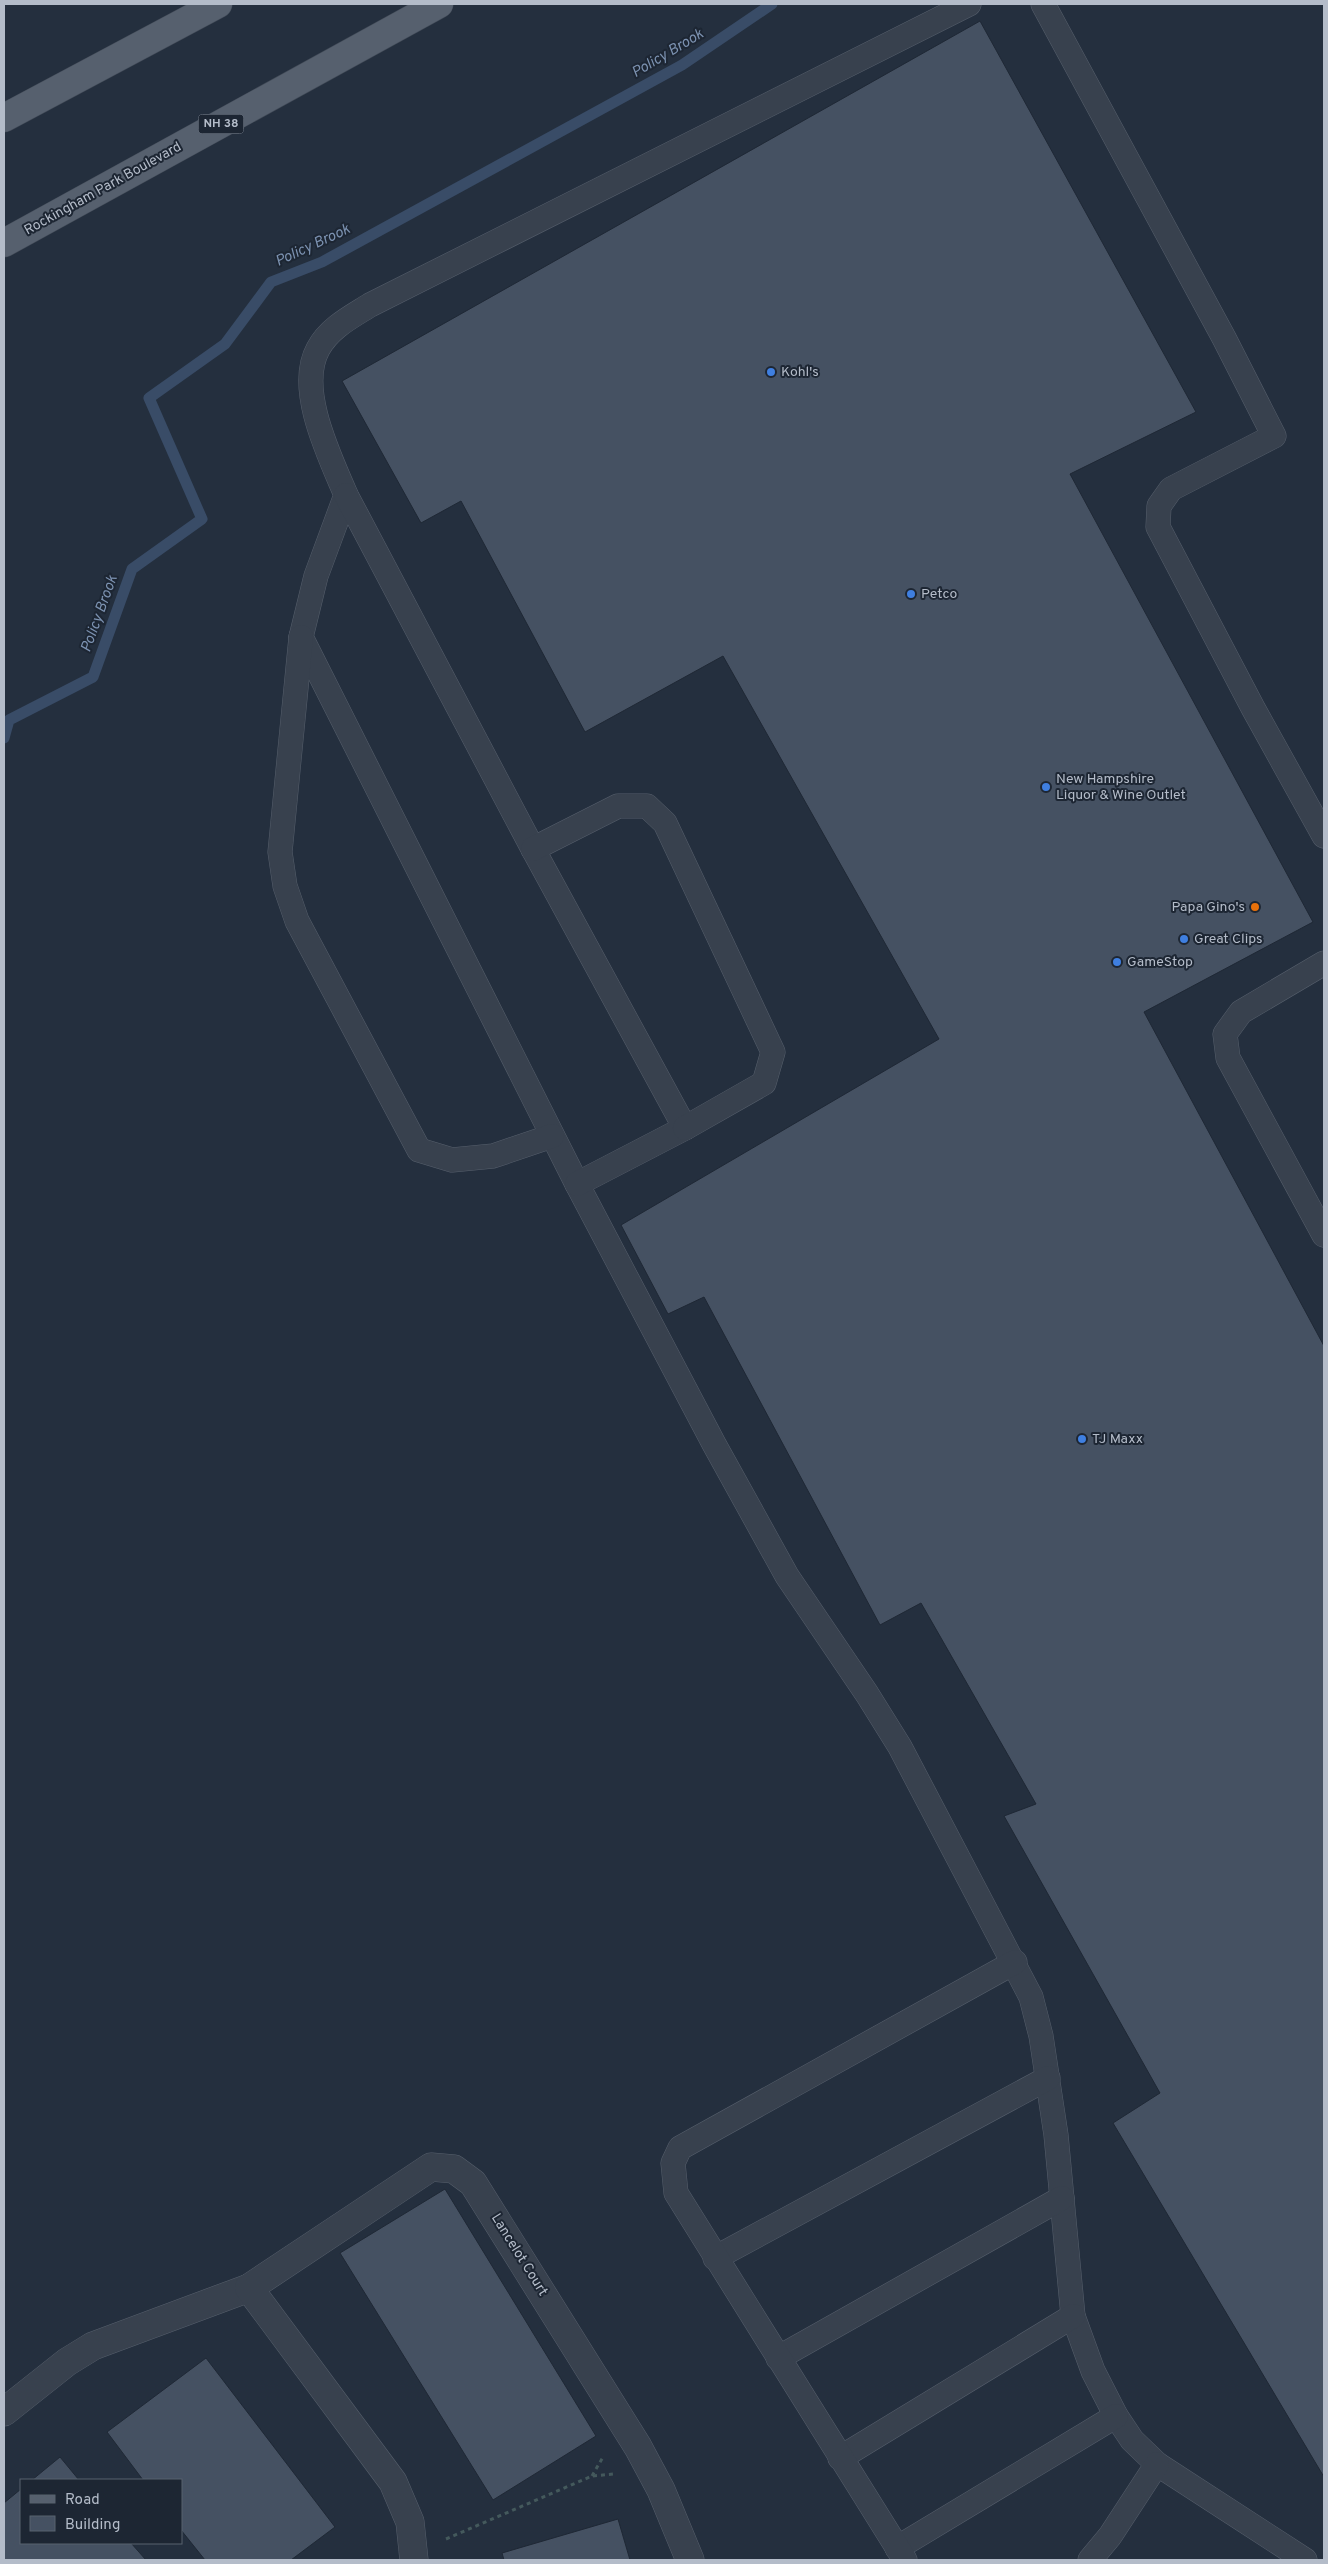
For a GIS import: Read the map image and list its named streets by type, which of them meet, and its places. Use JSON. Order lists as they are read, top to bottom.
{
  "streets": {
    "main road": ["NH 38", "Rockingham Park Boulevard"],
    "street": ["Lancelot Court"]
  },
  "water": ["Policy Brook"],
  "places": [
    "Kohl's",
    "Petco",
    "New Hampshire Liquor & Wine Outlet",
    "Papa Gino's",
    "Great Clips",
    "GameStop",
    "TJ Maxx"
  ],
  "legend": ["Road", "Building"]
}
